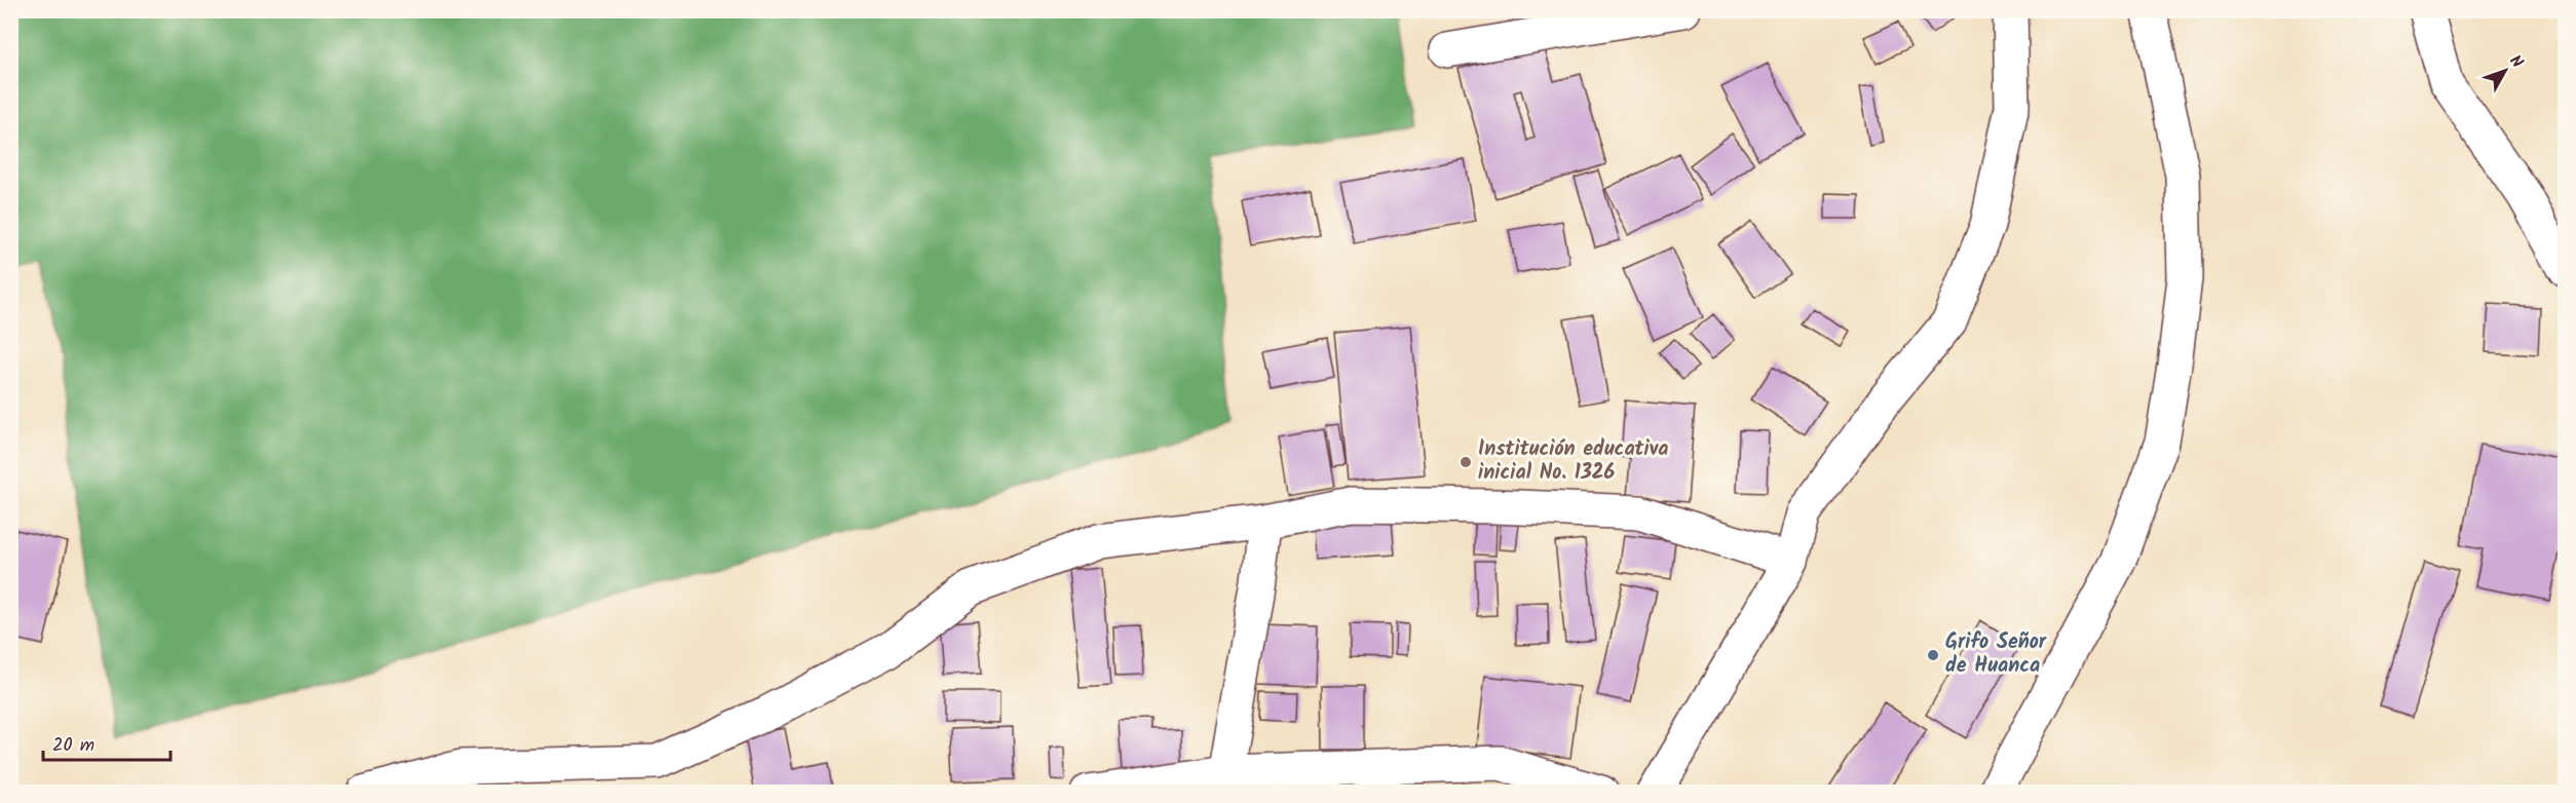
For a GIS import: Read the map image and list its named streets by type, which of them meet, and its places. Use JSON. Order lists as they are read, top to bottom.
{
  "places": ["Institución educativa inicial No. 1326", "Grifo Señor de Huanca"],
  "scale_bar": "20 m",
  "north": "top right"
}
